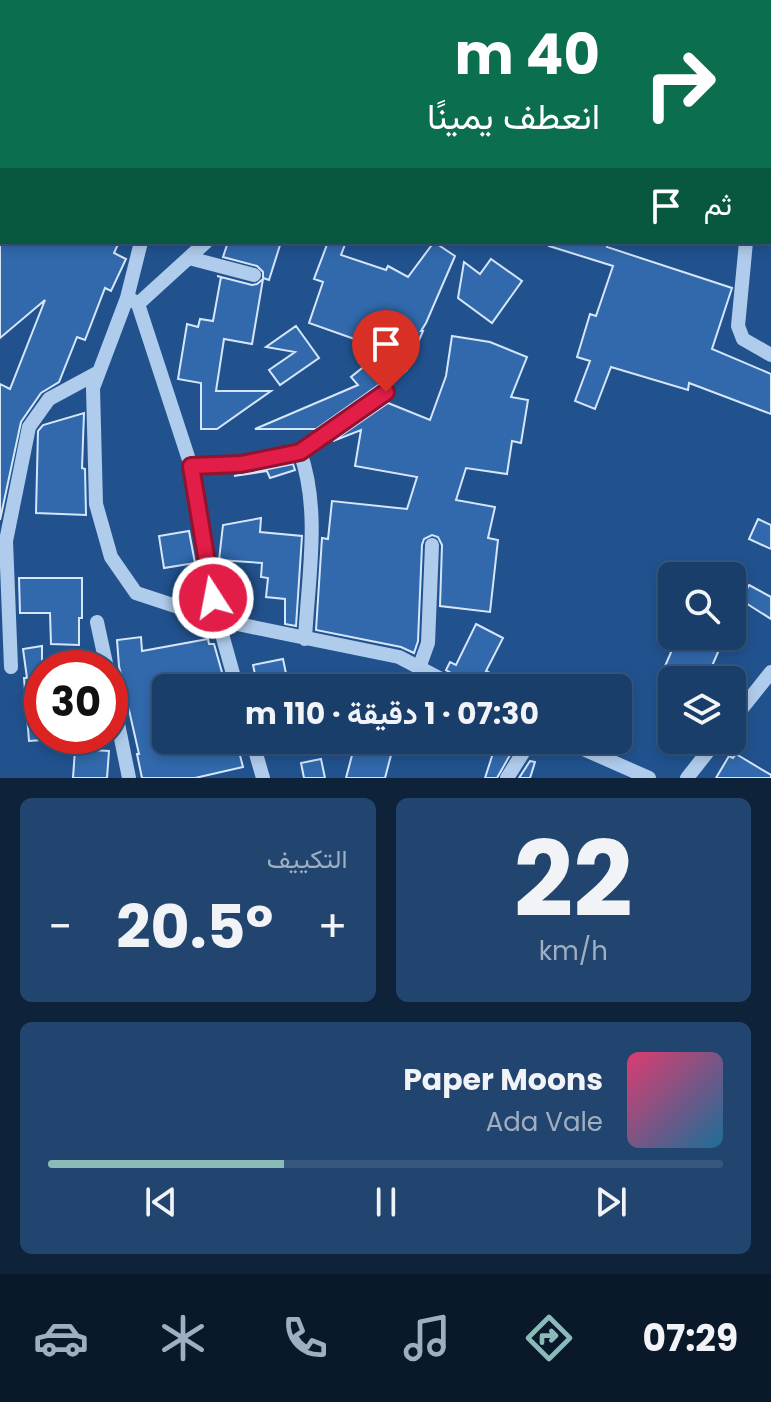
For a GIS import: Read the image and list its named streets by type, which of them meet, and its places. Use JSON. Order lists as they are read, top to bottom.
{
  "page": {
    "turn": ["40 m", "انعطف يمينًا"],
    "then": "ثم",
    "limit": "30",
    "trip": "07:30 · 1 دقيقة · 110 m",
    "tile": [
      ["22", "km/h"],
      "التكييف"
    ],
    "heat": ["−", "20.5°", "+"],
    "song": ["Paper Moons", "Ada Vale"],
    "tabs": "07:29"
  }
}
